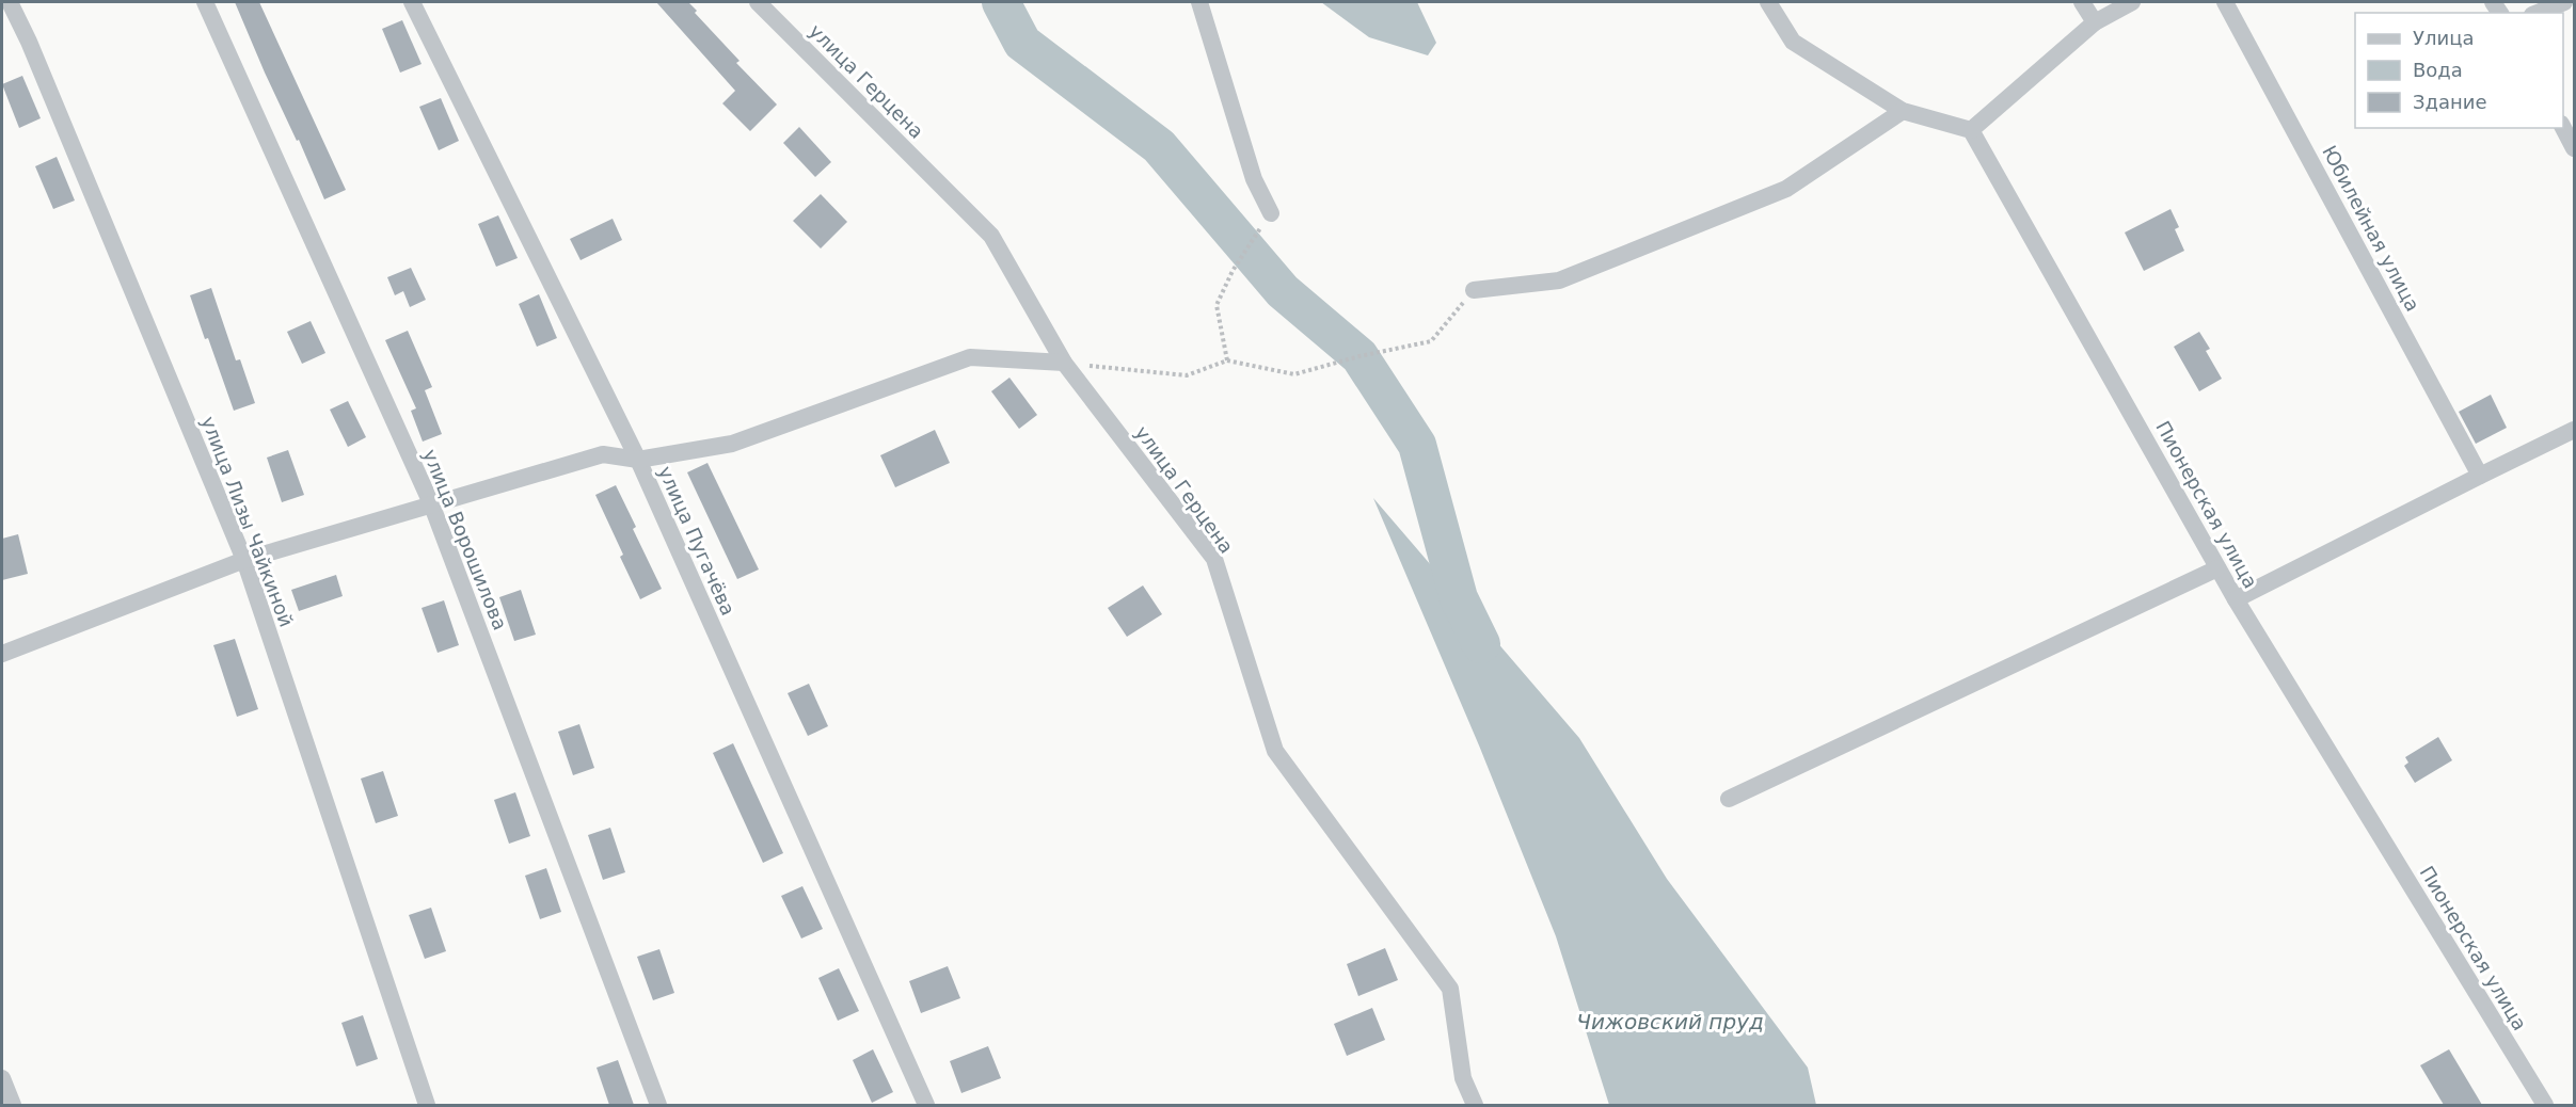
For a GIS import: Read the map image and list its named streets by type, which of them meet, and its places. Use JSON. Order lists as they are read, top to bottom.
{
  "streets": {
    "street": [
      "улица Герцена",
      "Юбилейная улица",
      "Пионерская улица",
      "улица Лизы Чайкиной",
      "улица Ворошилова",
      "улица Пугачёва"
    ]
  },
  "water": ["Чижовский пруд"],
  "legend": ["Улица", "Вода", "Здание"]
}
